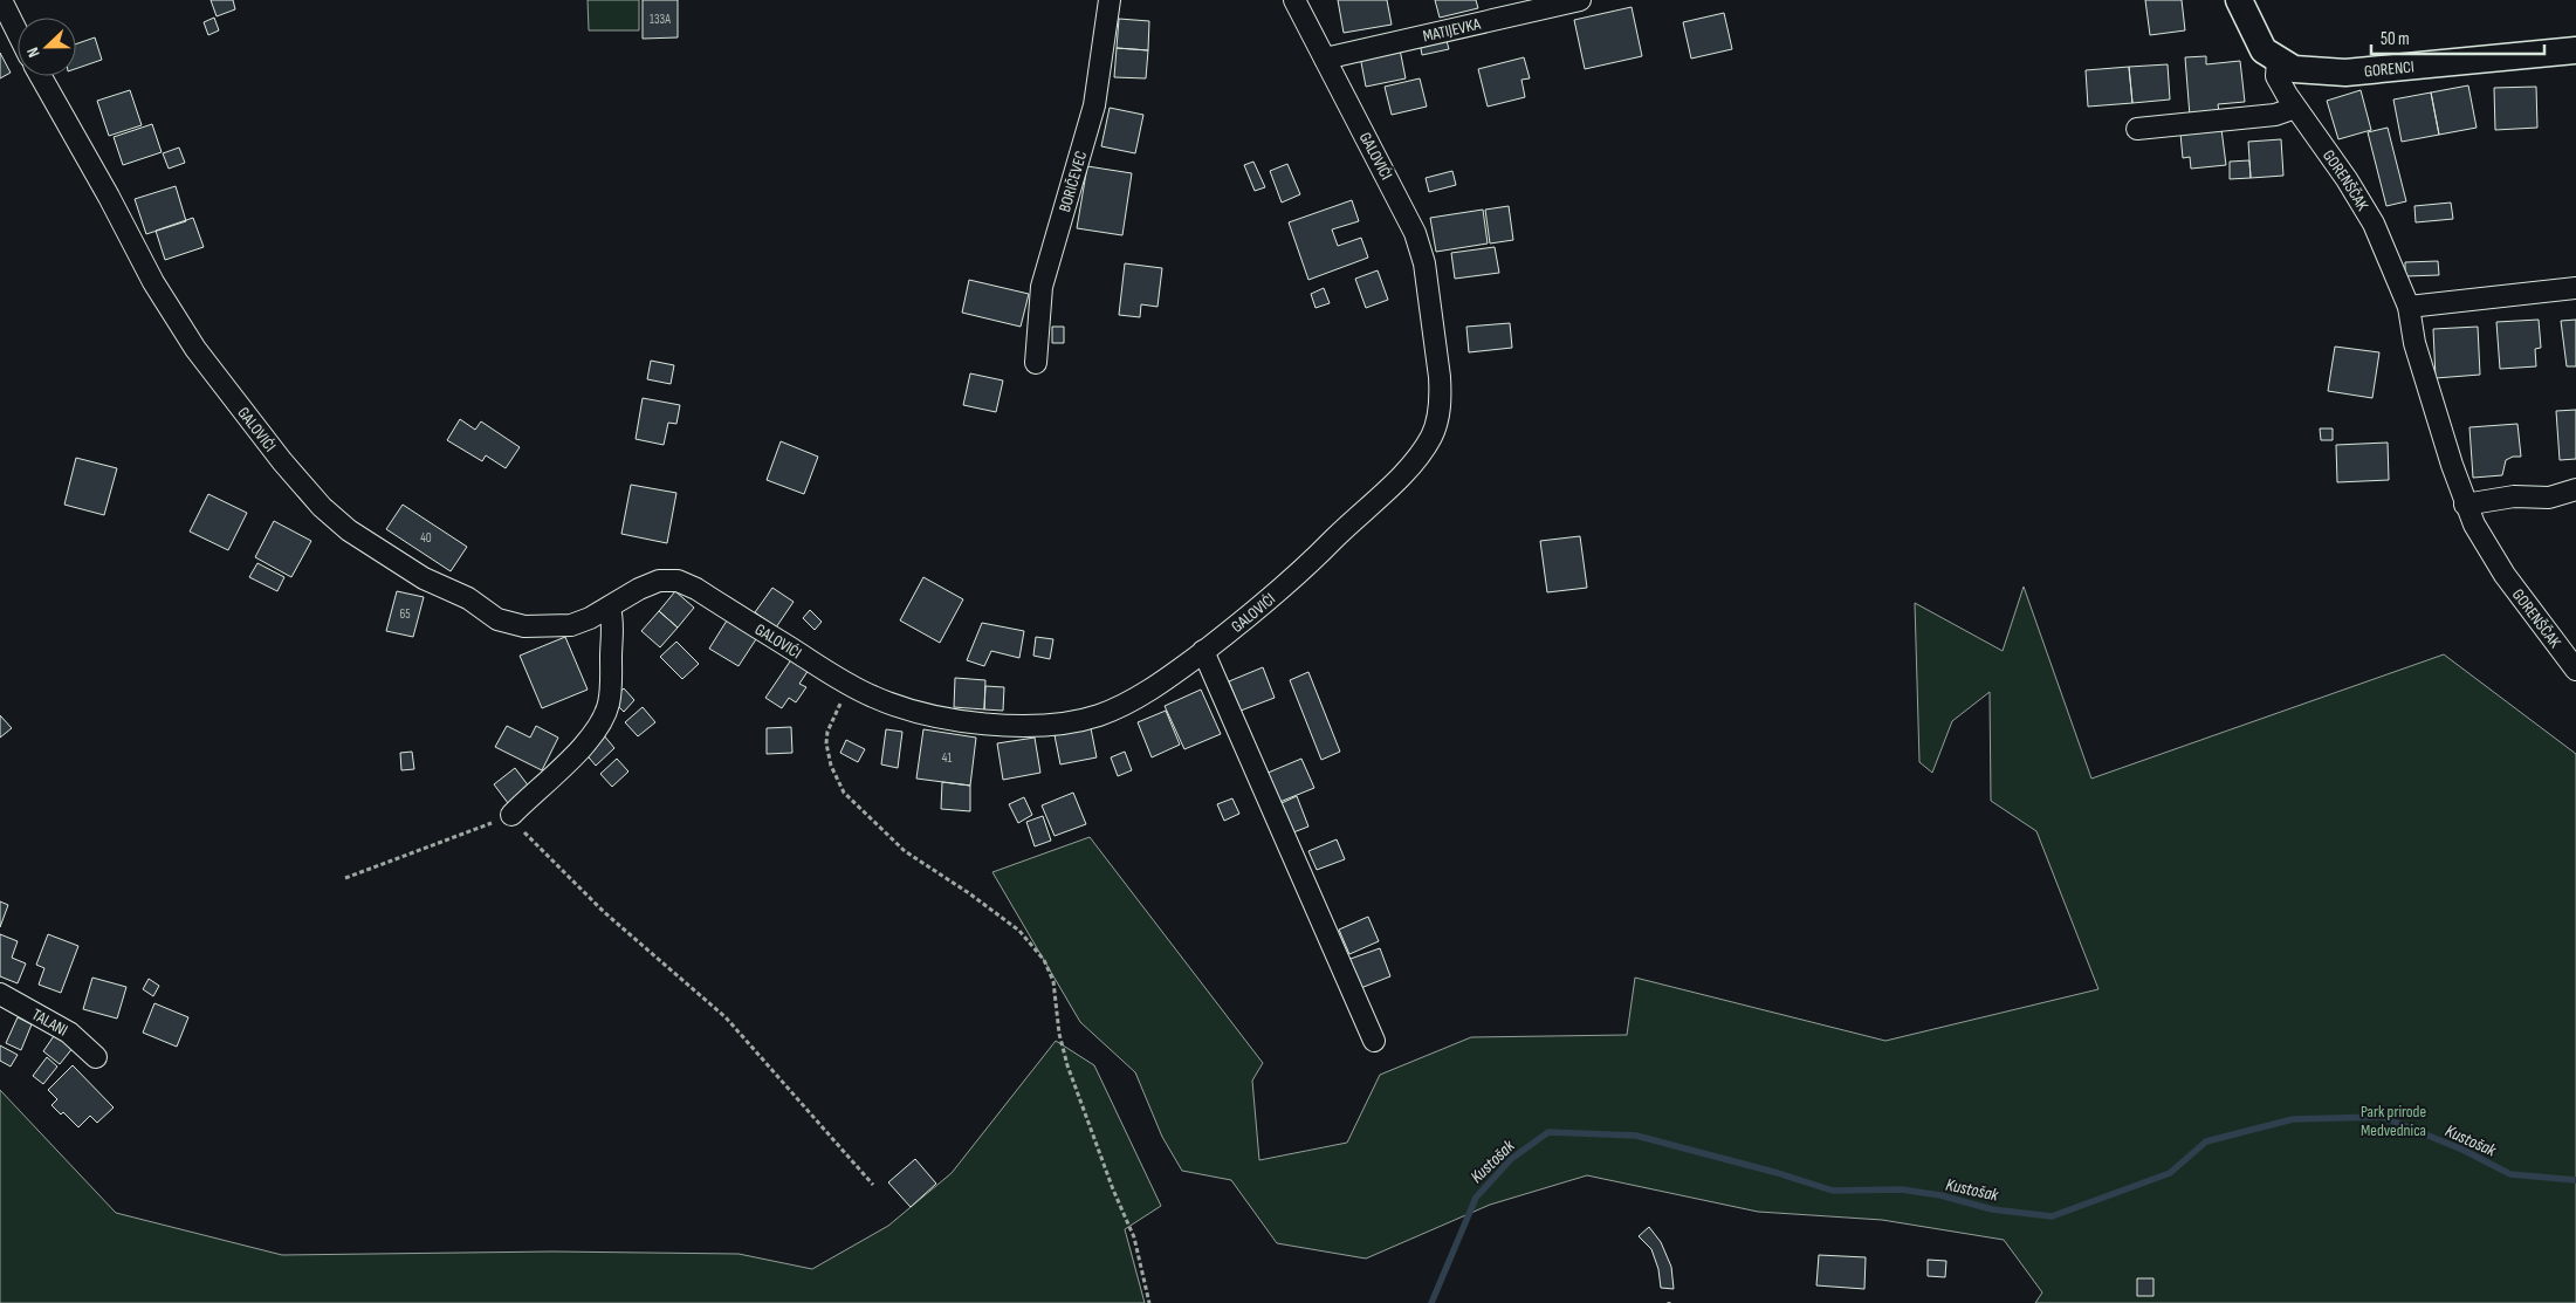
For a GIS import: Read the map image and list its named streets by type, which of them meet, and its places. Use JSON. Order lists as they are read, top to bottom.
{
  "streets": {
    "street": [
      "MATIJEVKA",
      "GORENCI",
      "GALOVIĆI",
      "BORIČEVEC",
      "GORENŠČAK",
      "TALANI"
    ]
  },
  "crossings": [
    ["MATIJEVKA", "GALOVIĆI"],
    ["GORENCI", "GORENŠČAK"]
  ],
  "water": ["Kustošak"],
  "parks": ["Park prirode Medvednica"],
  "house_numbers": [
    "133A",
    "40",
    "65",
    "41"
  ],
  "scale_bar": "50 m",
  "north": "left"
}
